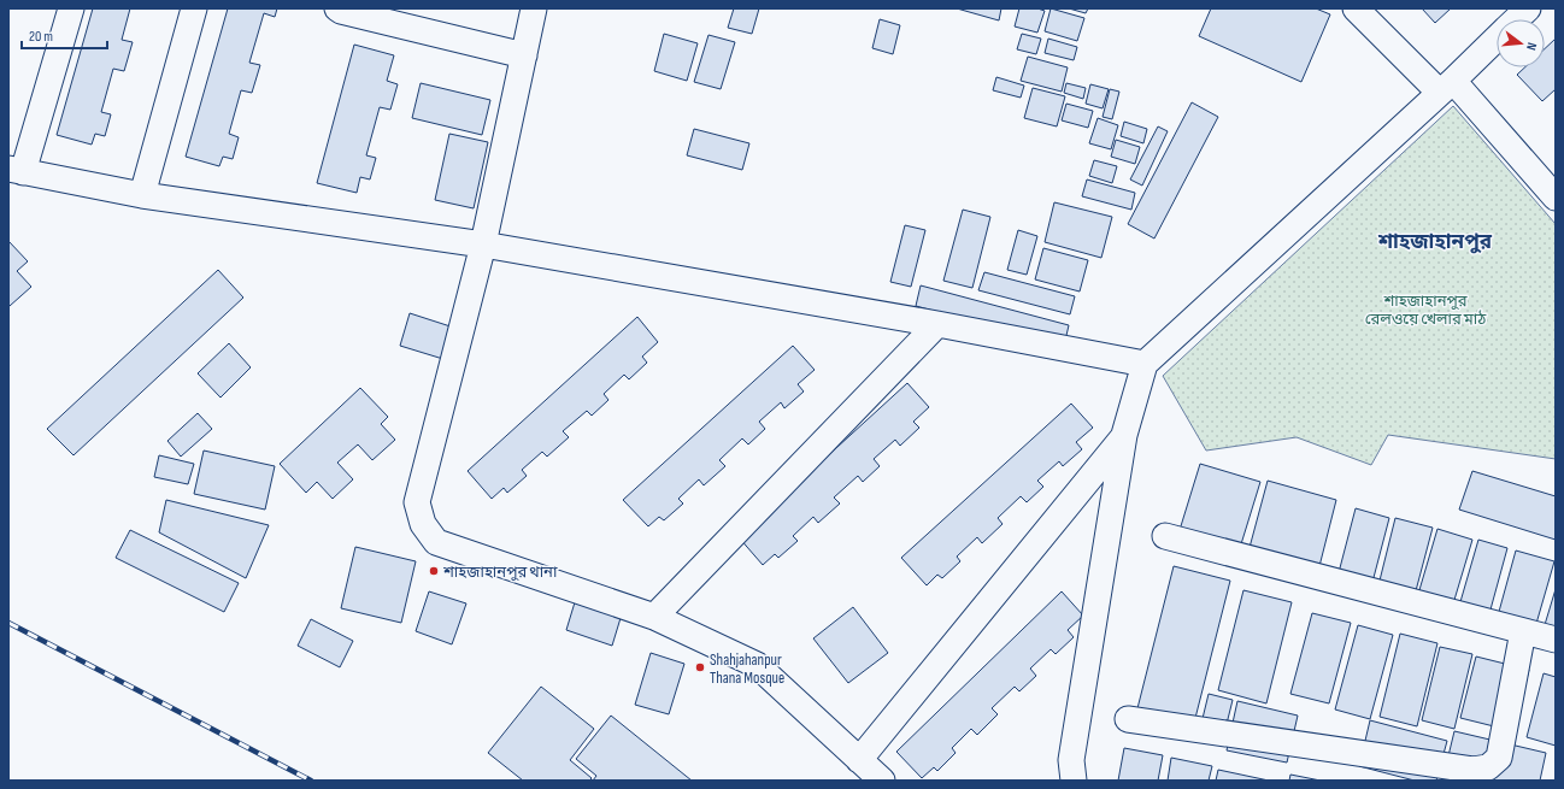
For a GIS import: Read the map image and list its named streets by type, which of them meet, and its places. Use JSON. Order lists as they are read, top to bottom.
{
  "districts": ["শাহজাহানপুর"],
  "parks": ["শাহজাহানপুর রেলওয়ে খেলার মাঠ"],
  "places": ["শাহজাহানপুর থানা", "Shahjahanpur Thana Mosque"],
  "scale_bar": "20 m",
  "north": "right"
}
